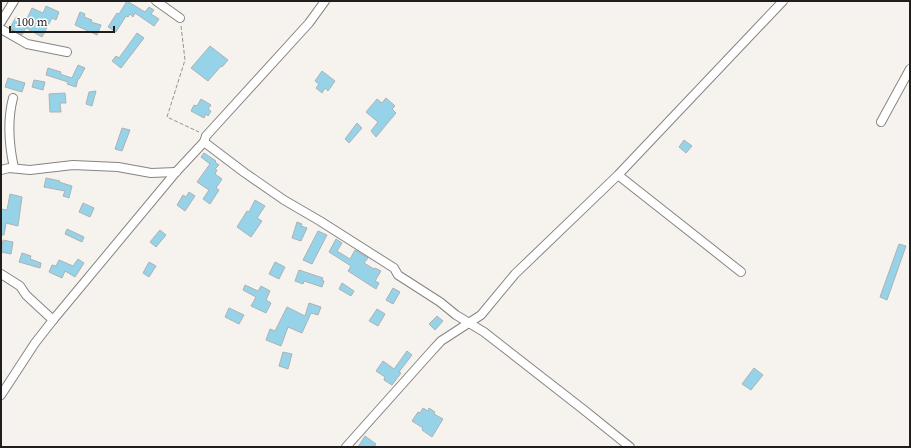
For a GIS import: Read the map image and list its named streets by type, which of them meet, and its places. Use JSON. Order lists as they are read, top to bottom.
{
  "scale_bar": "100 m"
}
